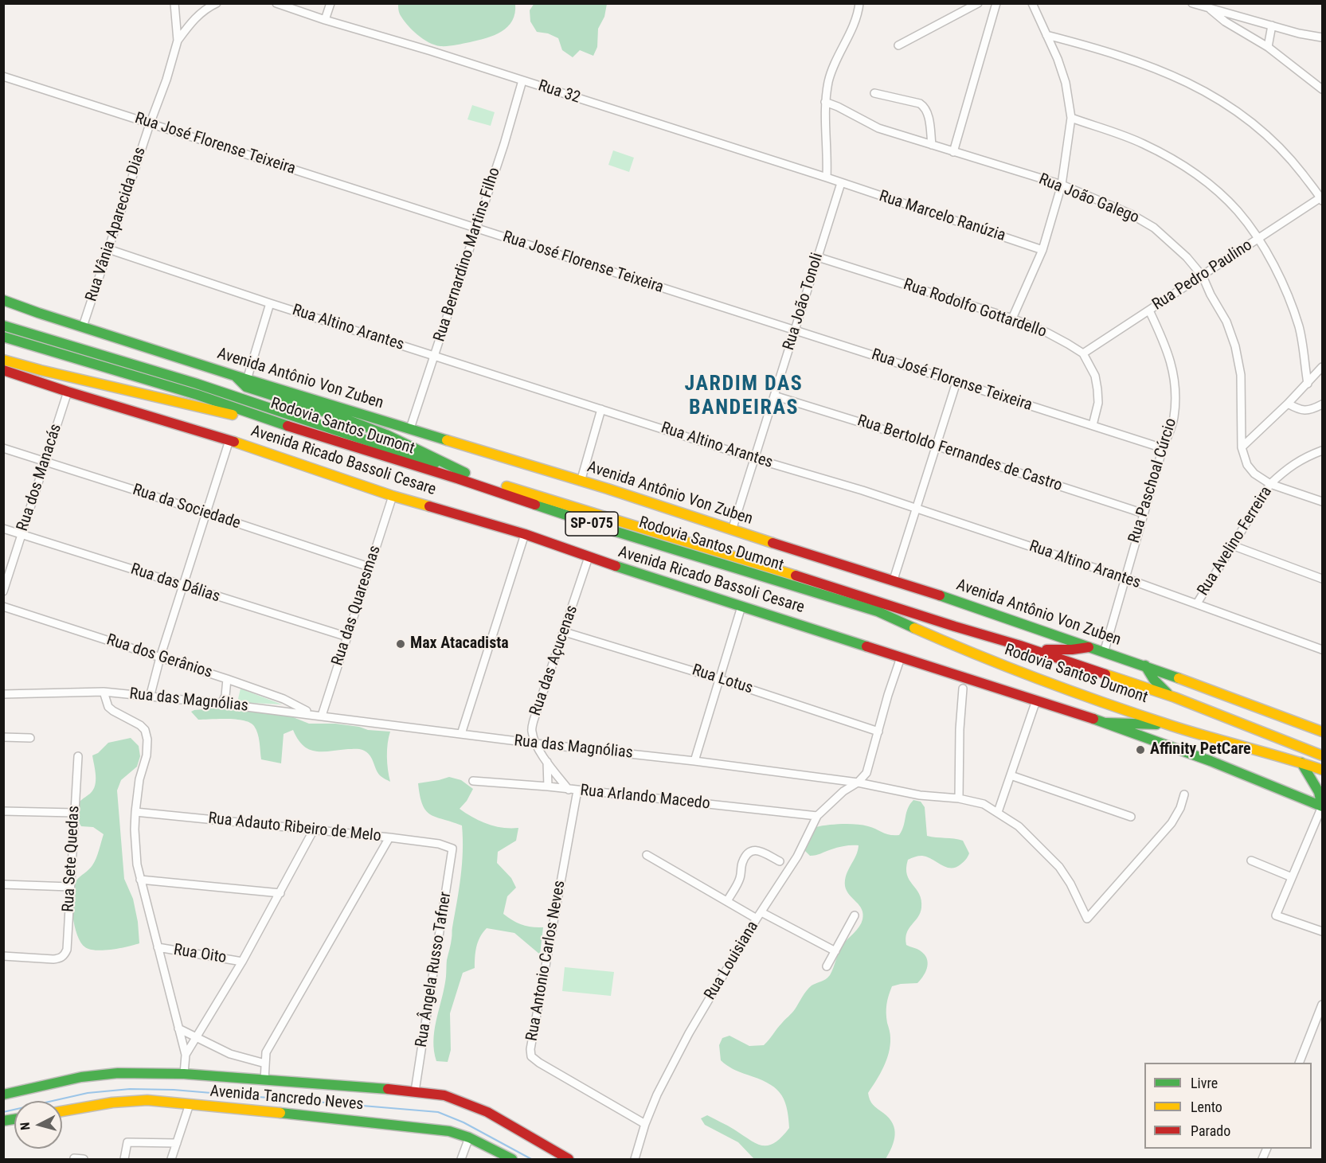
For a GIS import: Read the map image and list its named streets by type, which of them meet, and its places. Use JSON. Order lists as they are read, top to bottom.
{
  "streets": {
    "main road": [
      "Avenida Antônio Von Zuben",
      "Rodovia Santos Dumont",
      "Avenida Ricado Bassoli Cesare",
      "SP-075",
      "Avenida Tancredo Neves"
    ],
    "street": [
      "Rua 32",
      "Rua José Florense Teixeira",
      "Rua João Galego",
      "Rua Marcelo Ranúzia",
      "Rua Vânia Aparecida Dias",
      "Rua Bernardino Martins Filho",
      "Rua Pedro Paulino",
      "Rua João Tonoli",
      "Rua Rodolfo Gottardello",
      "Rua Altino Arantes",
      "Rua Bertoldo Fernandes de Castro",
      "Rua dos Manacás",
      "Rua Paschoal Cúrcio",
      "Rua da Sociedade",
      "Rua Avelino Ferreira",
      "Rua das Dálias",
      "Rua das Quaresmas",
      "Rua dos Gerânios",
      "Rua das Açucenas",
      "Rua Lotus",
      "Rua das Magnólias",
      "Rua Arlando Macedo",
      "Rua Adauto Ribeiro de Melo",
      "Rua Sete Quedas",
      "Rua Oito",
      "Rua Antonio Carlos Neves",
      "Rua Louisiana",
      "Rua Ângela Russo Tafner"
    ]
  },
  "crossings": [
    ["Rua 32", "Rua Marcelo Ranúzia"],
    ["Rua 32", "Rua Bernardino Martins Filho"],
    ["Rua 32", "Rua João Tonoli"],
    ["Rua José Florense Teixeira", "Rua Vânia Aparecida Dias"],
    ["Rua José Florense Teixeira", "Rua Bernardino Martins Filho"],
    ["Rua José Florense Teixeira", "Rua João Tonoli"],
    ["Rua José Florense Teixeira", "Rua Paschoal Cúrcio"],
    ["Rua João Galego", "Rua Pedro Paulino"],
    ["Rua João Galego", "Rua Avelino Ferreira"],
    ["Rua Marcelo Ranúzia", "Rua João Tonoli"],
    ["Rua Vânia Aparecida Dias", "Rua Altino Arantes"],
    ["Rua Vânia Aparecida Dias", "Avenida Antônio Von Zuben"],
    ["Rua Bernardino Martins Filho", "Rua Altino Arantes"],
    ["Rua Bernardino Martins Filho", "Avenida Antônio Von Zuben"],
    ["Rua Pedro Paulino", "Rua Rodolfo Gottardello"],
    ["Rua Pedro Paulino", "Rua Paschoal Cúrcio"],
    ["Rua João Tonoli", "Rua Rodolfo Gottardello"],
    ["Rua João Tonoli", "Rua Altino Arantes"],
    ["Rua João Tonoli", "Avenida Antônio Von Zuben"],
    ["Rua João Tonoli", "Rua Bertoldo Fernandes de Castro"],
    ["Rua Altino Arantes", "Rua Paschoal Cúrcio"],
    ["Rua Altino Arantes", "Rua Avelino Ferreira"],
    ["Avenida Antônio Von Zuben", "Rua Paschoal Cúrcio"],
    ["Rua Bertoldo Fernandes de Castro", "Rua Paschoal Cúrcio"],
    ["Avenida Ricado Bassoli Cesare", "Rua dos Manacás"],
    ["Avenida Ricado Bassoli Cesare", "Rua das Quaresmas"],
    ["Avenida Ricado Bassoli Cesare", "Rua das Açucenas"],
    ["Rua dos Manacás", "Rua da Sociedade"],
    ["Rua dos Manacás", "Rua das Dálias"],
    ["Rua da Sociedade", "Rua das Quaresmas"],
    ["Rua das Dálias", "Rua das Quaresmas"],
    ["Rua das Quaresmas", "Rua das Magnólias"],
    ["Rua dos Gerânios", "Rua das Magnólias"],
    ["Rua das Açucenas", "Rua Lotus"],
    ["Rua das Açucenas", "Rua das Magnólias"],
    ["Rua das Açucenas", "Rua Arlando Macedo"],
    ["Rua das Magnólias", "Rua Louisiana"],
    ["Rua Arlando Macedo", "Rua Antonio Carlos Neves"],
    ["Rua Arlando Macedo", "Rua Louisiana"],
    ["Rua Adauto Ribeiro de Melo", "Rua Ângela Russo Tafner"],
    ["Rua Antonio Carlos Neves", "Rua Louisiana"]
  ],
  "districts": ["JARDIM DAS BANDEIRAS"],
  "places": ["Max Atacadista", "Affinity PetCare"],
  "legend": ["Livre", "Lento", "Parado"],
  "north": "left"
}
